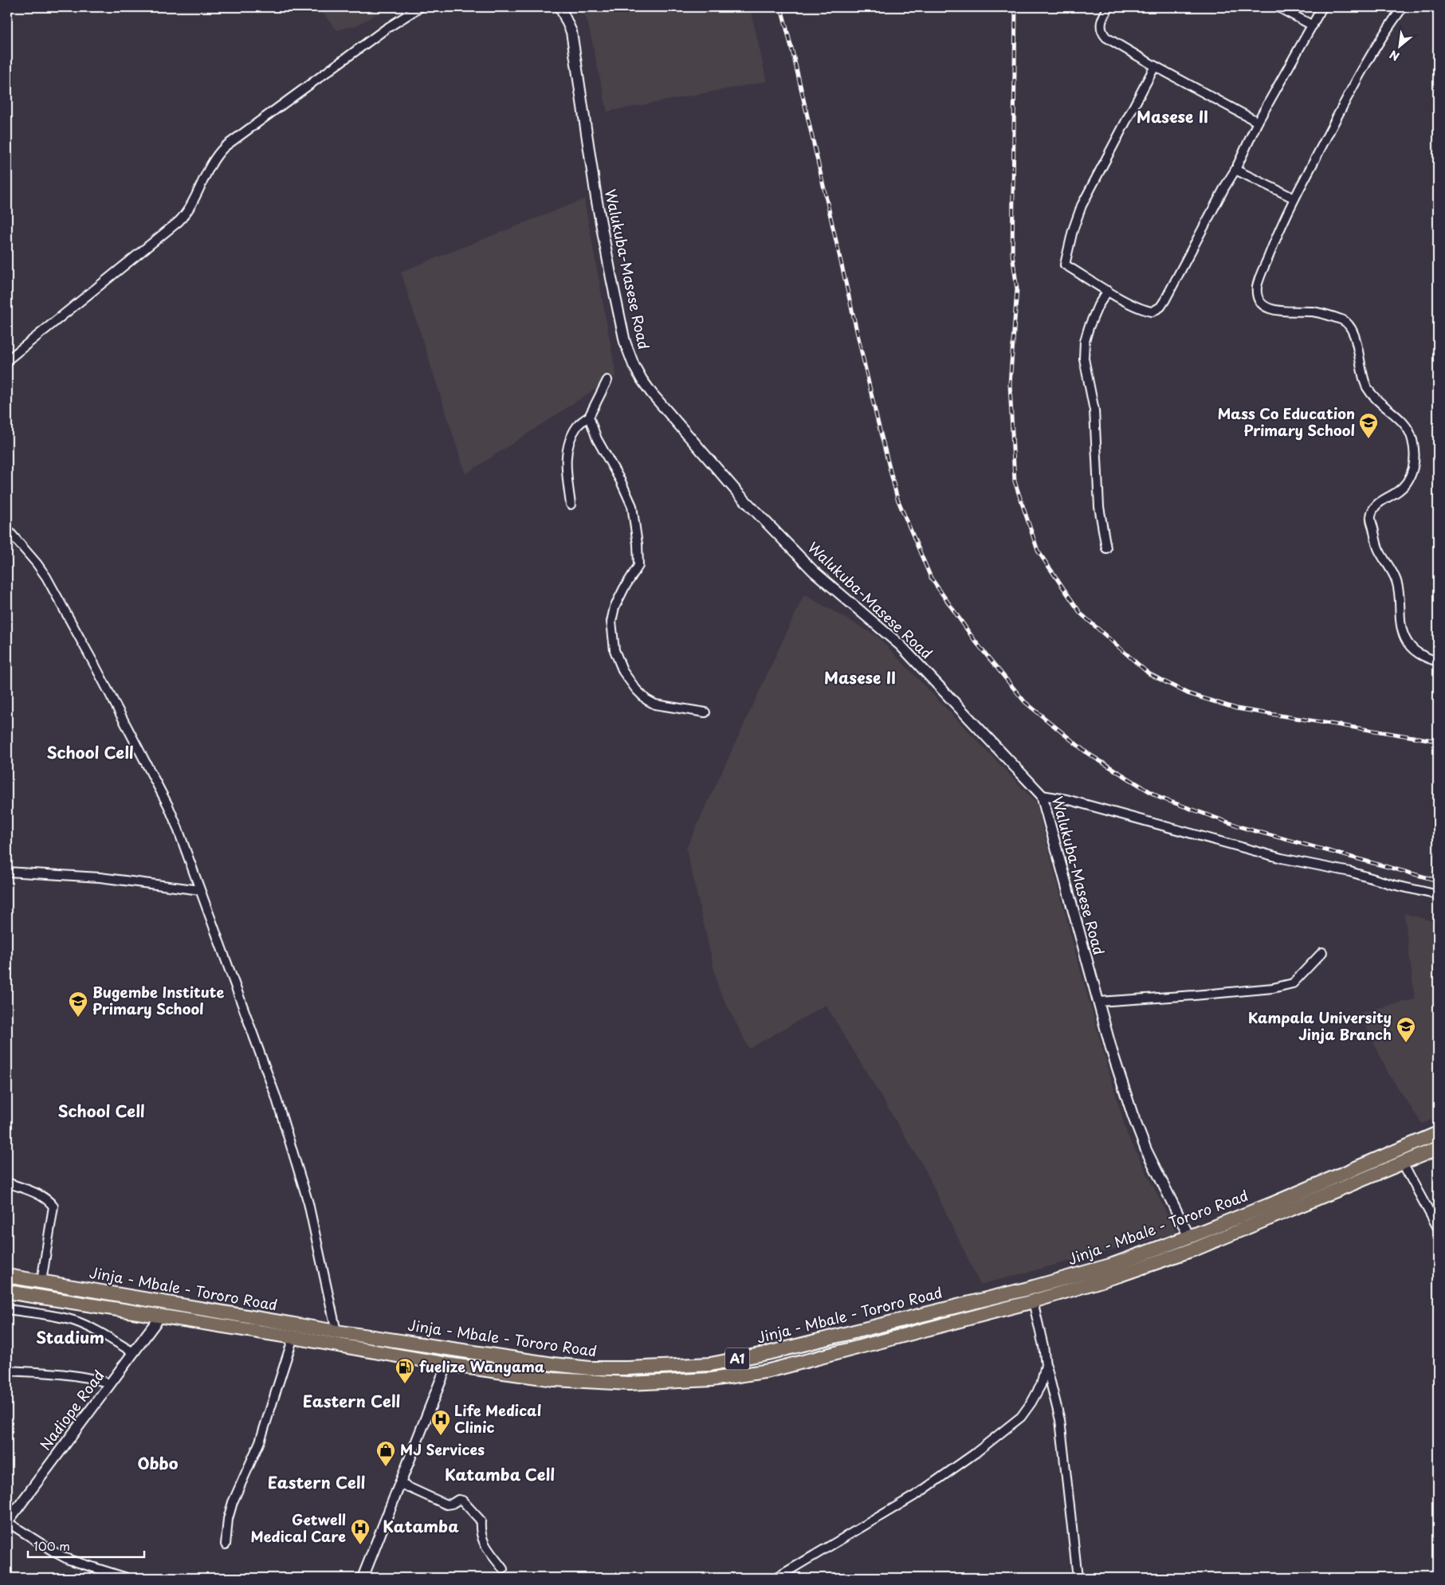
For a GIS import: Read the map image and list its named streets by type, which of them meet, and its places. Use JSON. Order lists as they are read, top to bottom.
{
  "streets": {
    "highway": ["Jinja - Mbale - Tororo Road", "A1"],
    "street": ["Walukuba-Masese Road", "Nadiope Road"]
  },
  "crossings": [
    ["Walukuba-Masese Road", "Jinja - Mbale - Tororo Road"],
    ["Jinja - Mbale - Tororo Road", "Nadiope Road"]
  ],
  "districts": [
    "Masese II",
    "Masese II",
    "School Cell",
    "School Cell",
    "Stadium",
    "Eastern Cell",
    "Obbo",
    "Katamba Cell",
    "Eastern Cell",
    "Katamba"
  ],
  "places": {
    "school or university": ["Mass Co Education Primary School", "Bugembe Institute Primary School", "Kampala University Jinja Branch"],
    "fuel station": ["fuelize Wanyama"],
    "hospital": ["Life Medical Clinic", "Getwell Medical Care"],
    "shop": ["MJ Services"]
  },
  "scale_bar": "100 m",
  "north": "bottom left"
}
